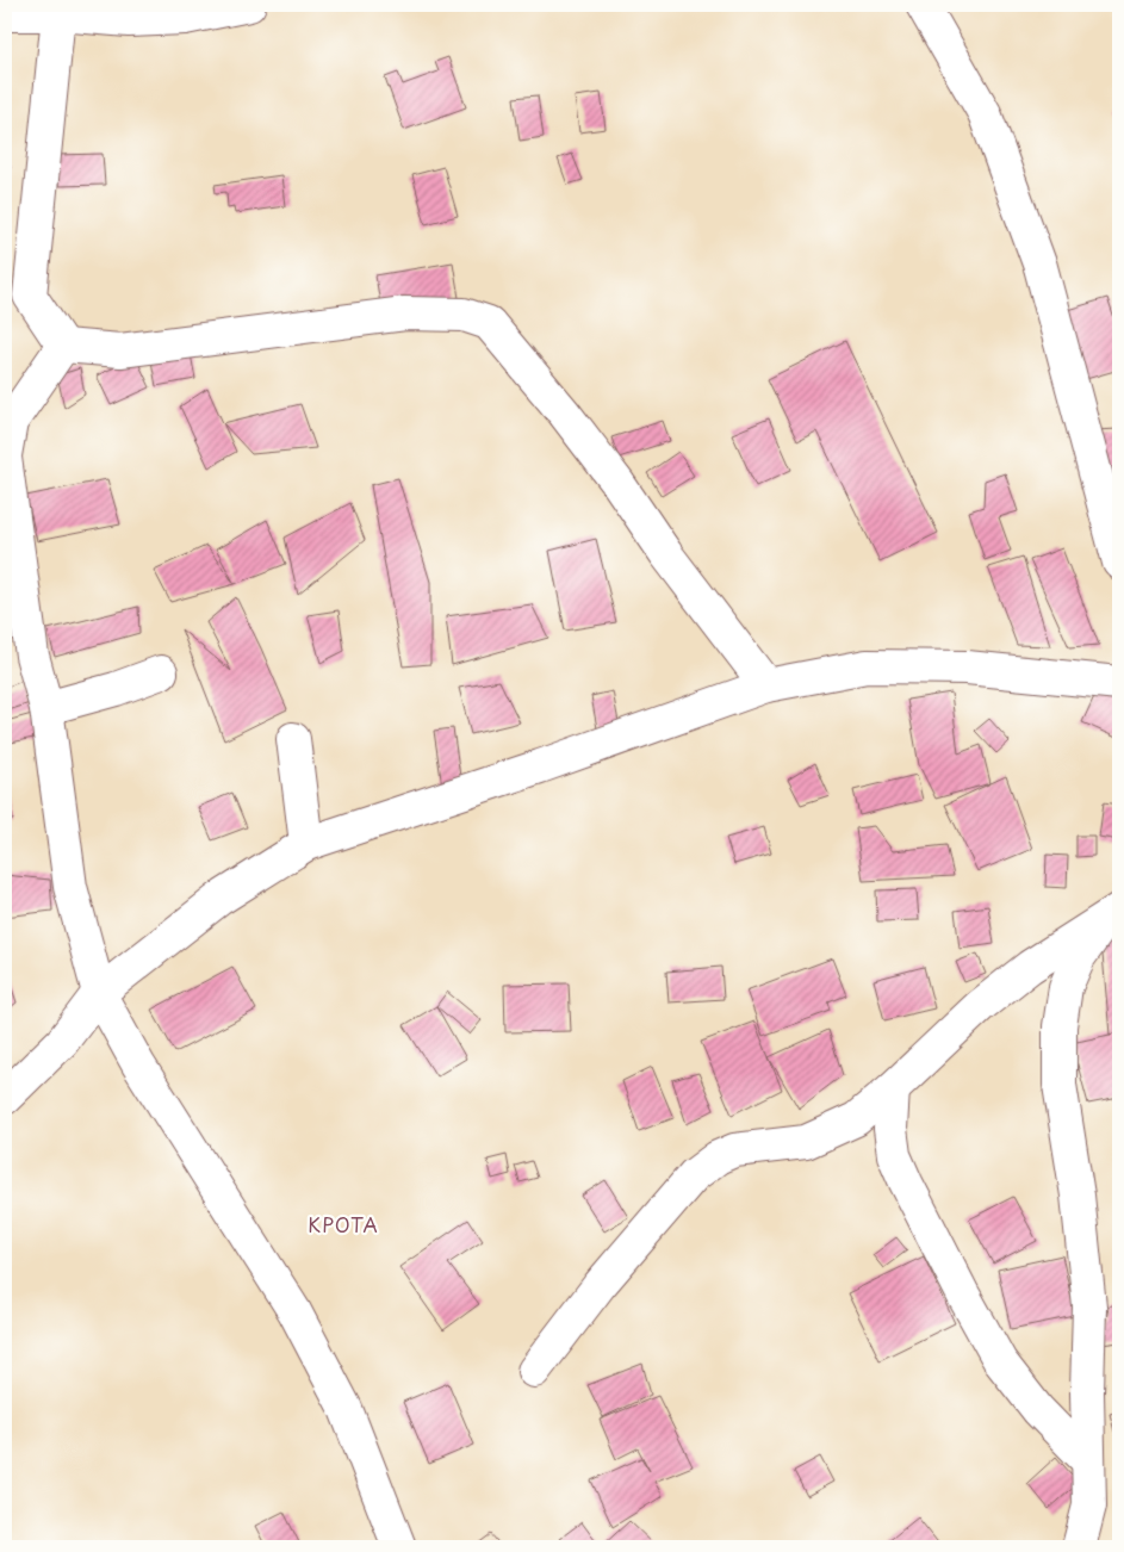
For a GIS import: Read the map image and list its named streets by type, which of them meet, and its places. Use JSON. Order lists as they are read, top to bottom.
{
  "districts": ["KPOTA"]
}
